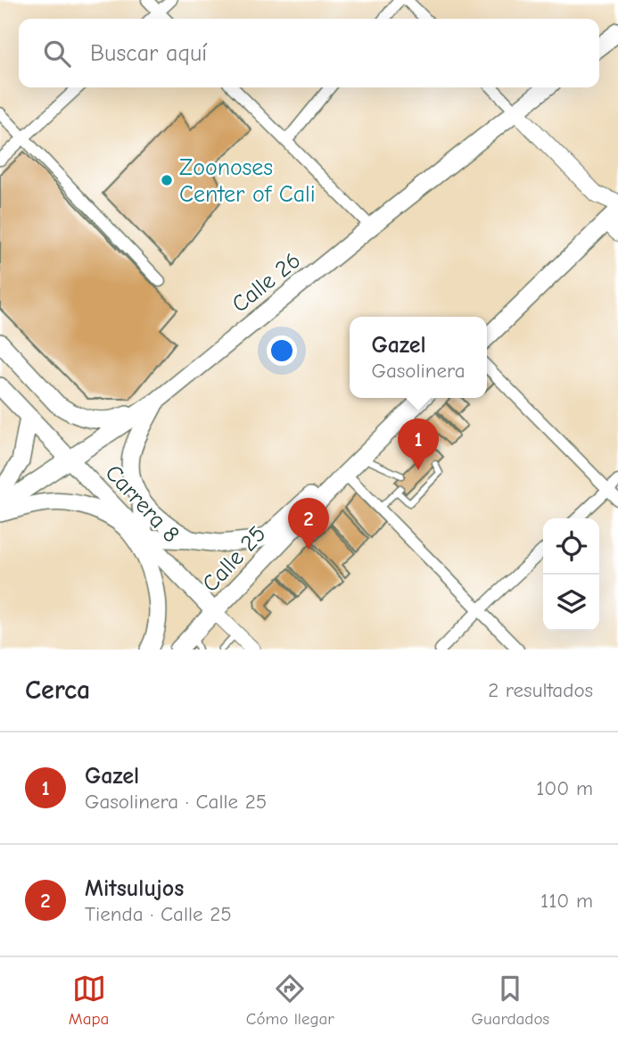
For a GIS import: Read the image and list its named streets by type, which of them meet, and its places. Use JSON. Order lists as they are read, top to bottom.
{
  "streets": {
    "main road": ["Calle 26", "Carrera 8", "Calle 25"]
  },
  "crossings": [
    ["Calle 26", "Carrera 8"],
    ["Carrera 8", "Calle 25"]
  ],
  "places": ["Zoonoses Center of Cali"],
  "page": {
    "search": "Buscar aquí",
    "popup": ["Gazel", "Gasolinera"],
    "pins": ["1", "2"],
    "heading": ["Cerca", "2 resultados"],
    "list": [
      {
        "mark": "1",
        "name": "Gazel",
        "note": "Gasolinera · Calle 25",
        "value": "100 m"
      },
      {
        "mark": "2",
        "name": "Mitsulujos",
        "note": "Tienda · Calle 25",
        "value": "110 m"
      }
    ],
    "nav": ["Mapa", "Cómo llegar", "Guardados"]
  }
}
